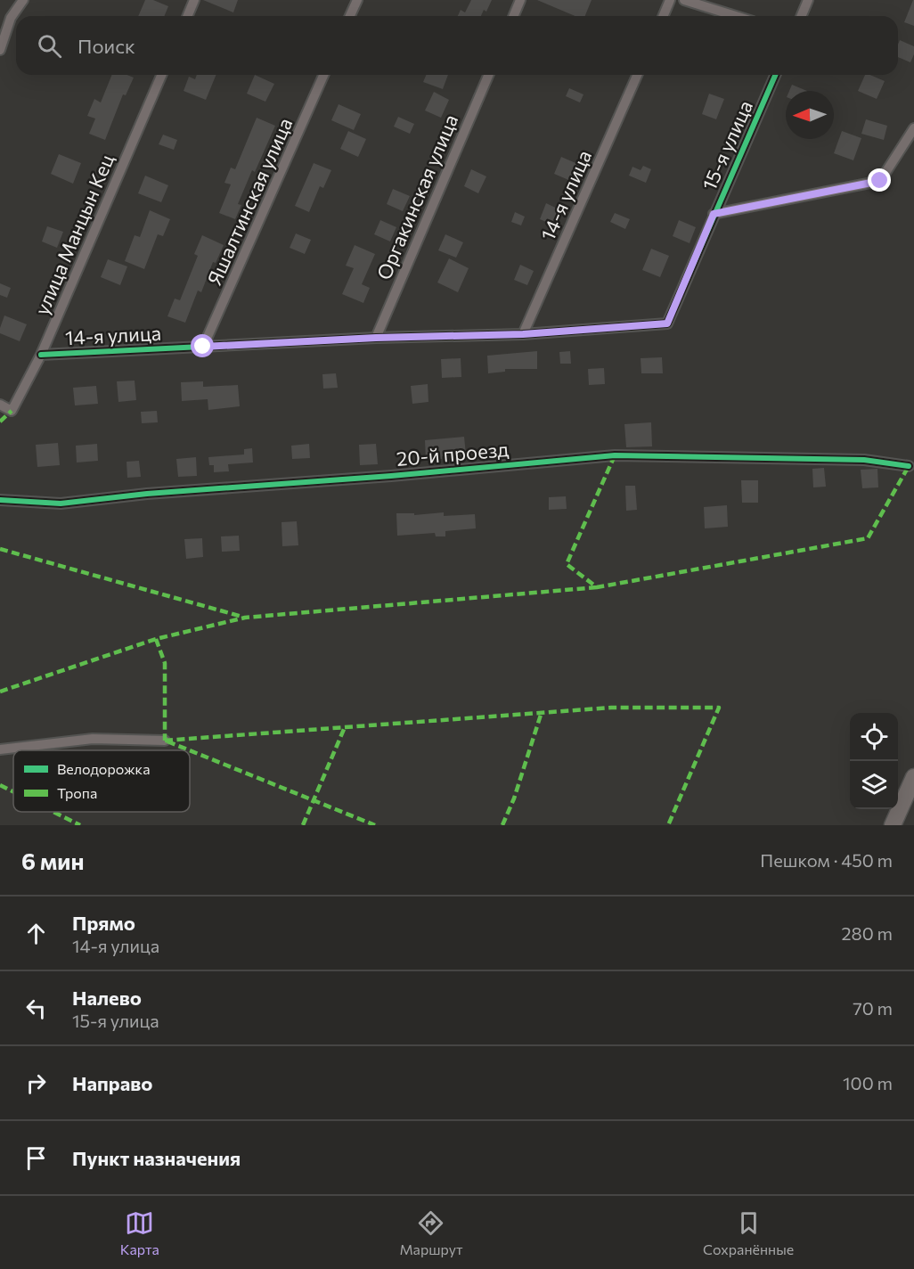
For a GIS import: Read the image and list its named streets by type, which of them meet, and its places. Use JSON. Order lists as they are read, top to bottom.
{
  "streets": {
    "street": [
      "15-я улица",
      "14-я улица",
      "Оргакинская улица",
      "Яшалтинская улица",
      "улица Манцын Кец",
      "20-й проезд"
    ]
  },
  "crossings": [
    ["15-я улица", "14-я улица"],
    ["14-я улица", "Оргакинская улица"],
    ["14-я улица", "Яшалтинская улица"],
    ["14-я улица", "улица Манцын Кец"]
  ],
  "legend": ["Велодорожка", "Тропа"],
  "north": "left",
  "page": {
    "search": "Поиск",
    "heading": ["6 мин", "Пешком · 450 m"],
    "list": [
      ["Прямо", "14-я улица", "280 m"],
      ["Налево", "15-я улица", "70 m"],
      ["Направо", "100 m"],
      "Пункт назначения"
    ],
    "nav": ["Карта", "Маршрут", "Сохранённые"]
  }
}
